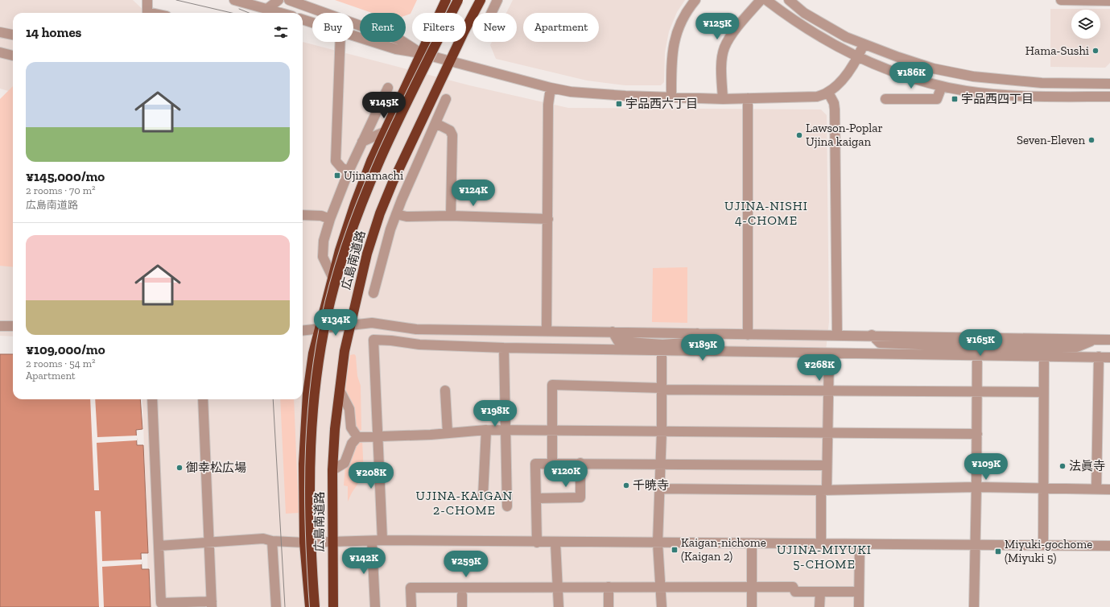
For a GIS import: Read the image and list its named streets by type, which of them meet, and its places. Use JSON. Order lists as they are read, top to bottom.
{
  "streets": {
    "highway": ["広島南道路"]
  },
  "districts": ["UJINA-NISHI 4-CHOME", "UJINA-KAIGAN 2-CHOME", "UJINA-MIYUKI 5-CHOME"],
  "places": {
    "other": [
      "Hama-Sushi",
      "Lawson-Poplar Ujina kaigan",
      "Seven-Eleven",
      "法眞寺",
      "御幸松広場",
      "千暁寺"
    ],
    "transit": [
      "宇品西四丁目",
      "宇品西六丁目",
      "Ujinamachi",
      "Kaigan-nichome (Kaigan 2)",
      "Miyuki-gochome (Miyuki 5)"
    ]
  },
  "page": {
    "price": [
      "¥125K",
      "¥186K",
      "¥145K",
      "¥124K",
      "¥134K",
      "¥165K",
      "¥189K",
      "¥268K",
      "¥198K",
      "¥109K",
      "¥120K",
      "¥208K",
      "¥142K",
      "¥259K"
    ],
    "chip": [
      "Buy",
      "Rent",
      "Filters",
      "New",
      "Apartment"
    ],
    "heading": "14 homes",
    "list": [
      {
        "name": "¥145,000/mo",
        "note": "2 rooms · 70 m² · 広島南道路"
      },
      {
        "name": "¥109,000/mo",
        "note": "2 rooms · 54 m² · Apartment"
      }
    ]
  }
}
